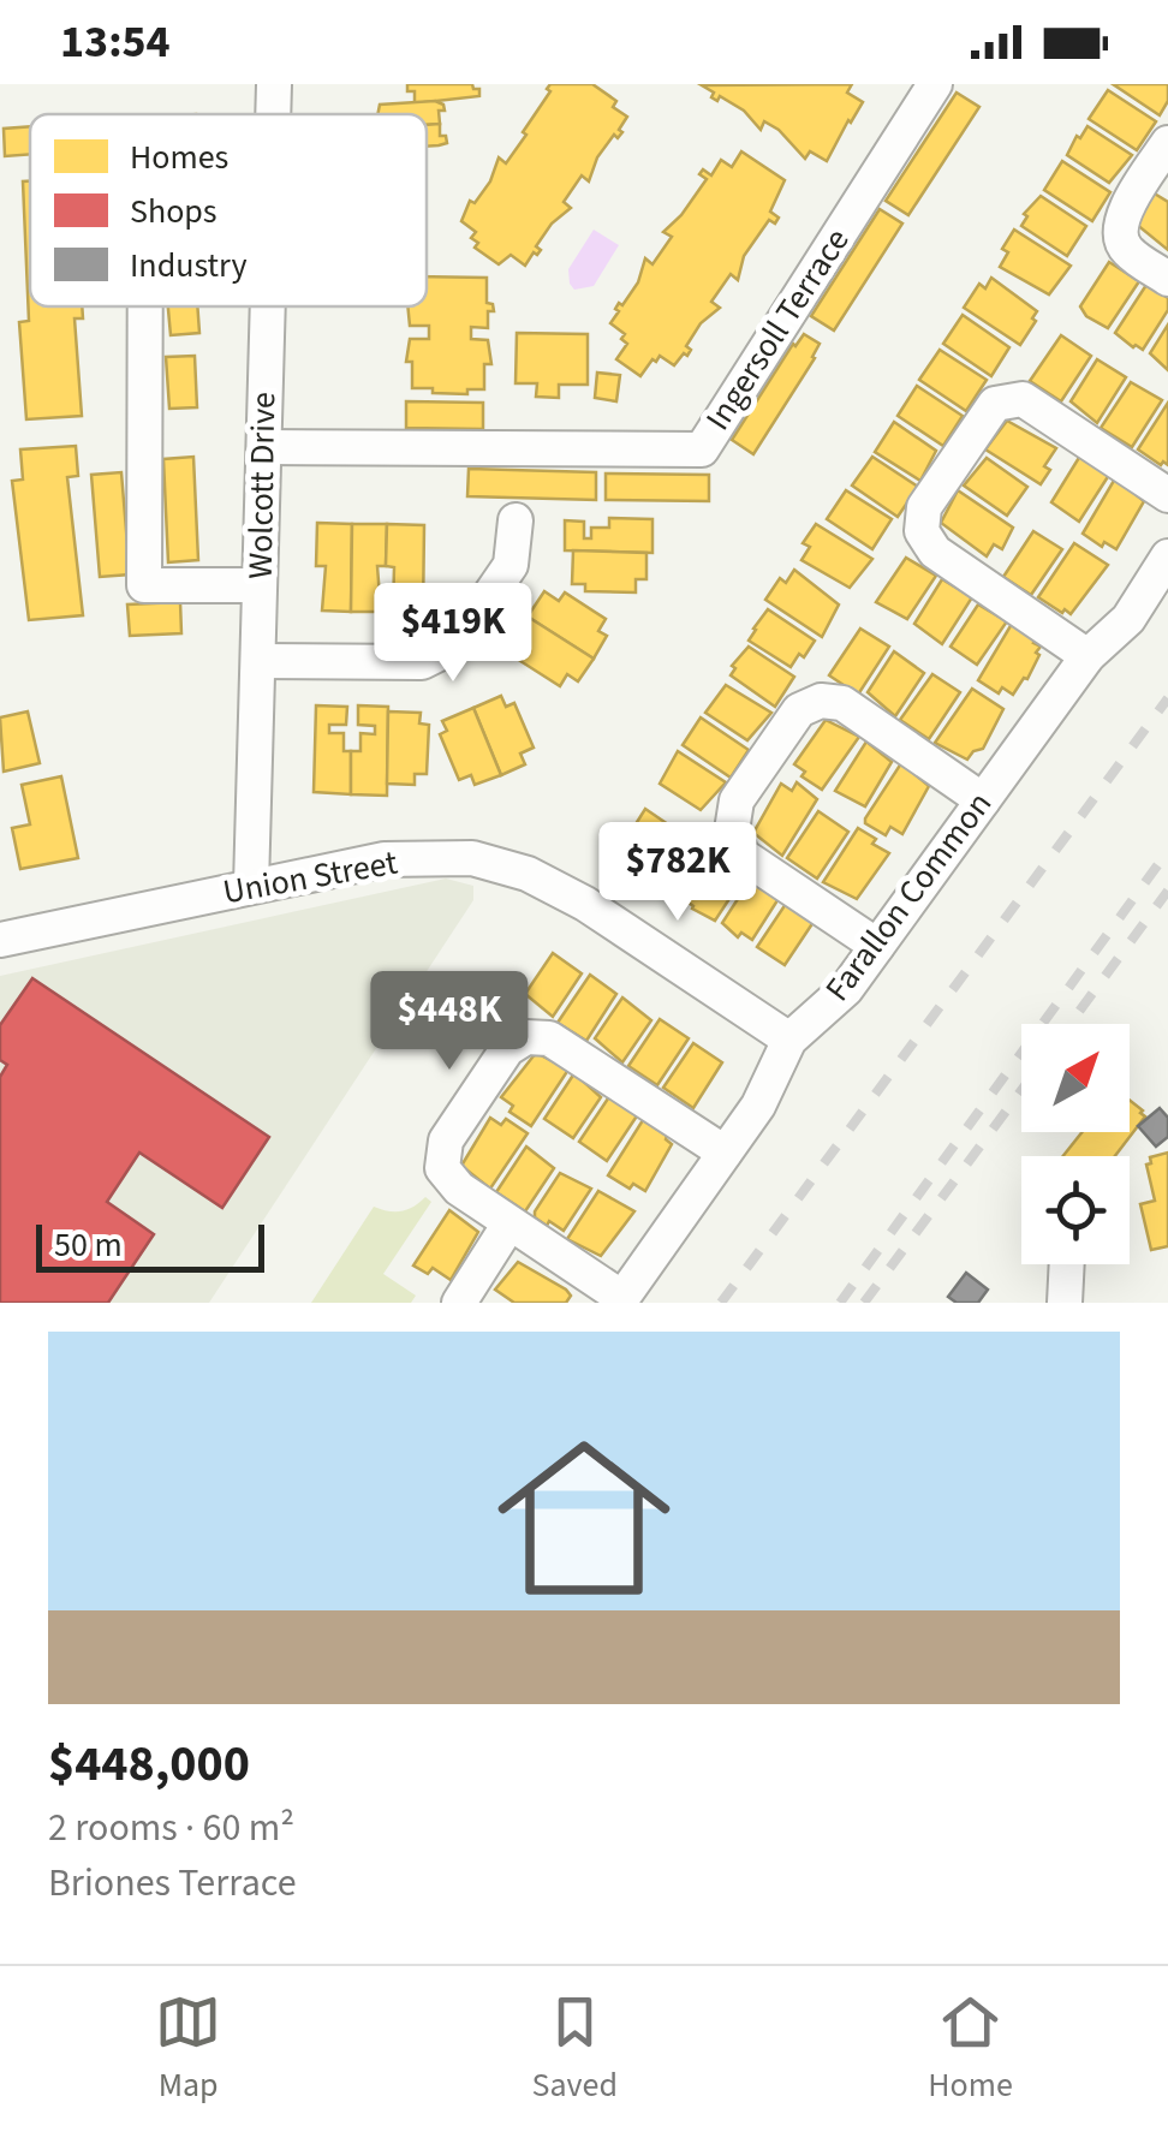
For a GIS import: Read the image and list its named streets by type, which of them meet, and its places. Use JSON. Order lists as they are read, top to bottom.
{
  "streets": {
    "street": [
      "Ingersoll Terrace",
      "Wolcott Drive",
      "Union Street",
      "Farallon Common"
    ]
  },
  "crossings": [
    ["Ingersoll Terrace", "Wolcott Drive"],
    ["Wolcott Drive", "Union Street"],
    ["Union Street", "Farallon Common"]
  ],
  "legend": ["Homes", "Shops", "Industry"],
  "scale_bar": "50 m",
  "north": "top right",
  "page": {
    "status": "13:54",
    "price": ["$419K", "$782K", "$448K"],
    "scale": "50 m",
    "list": [
      {
        "name": "$448,000",
        "note": "2 rooms · 60 m² · Briones Terrace"
      }
    ],
    "tabs": ["Map", "Saved", "Home"]
  }
}
